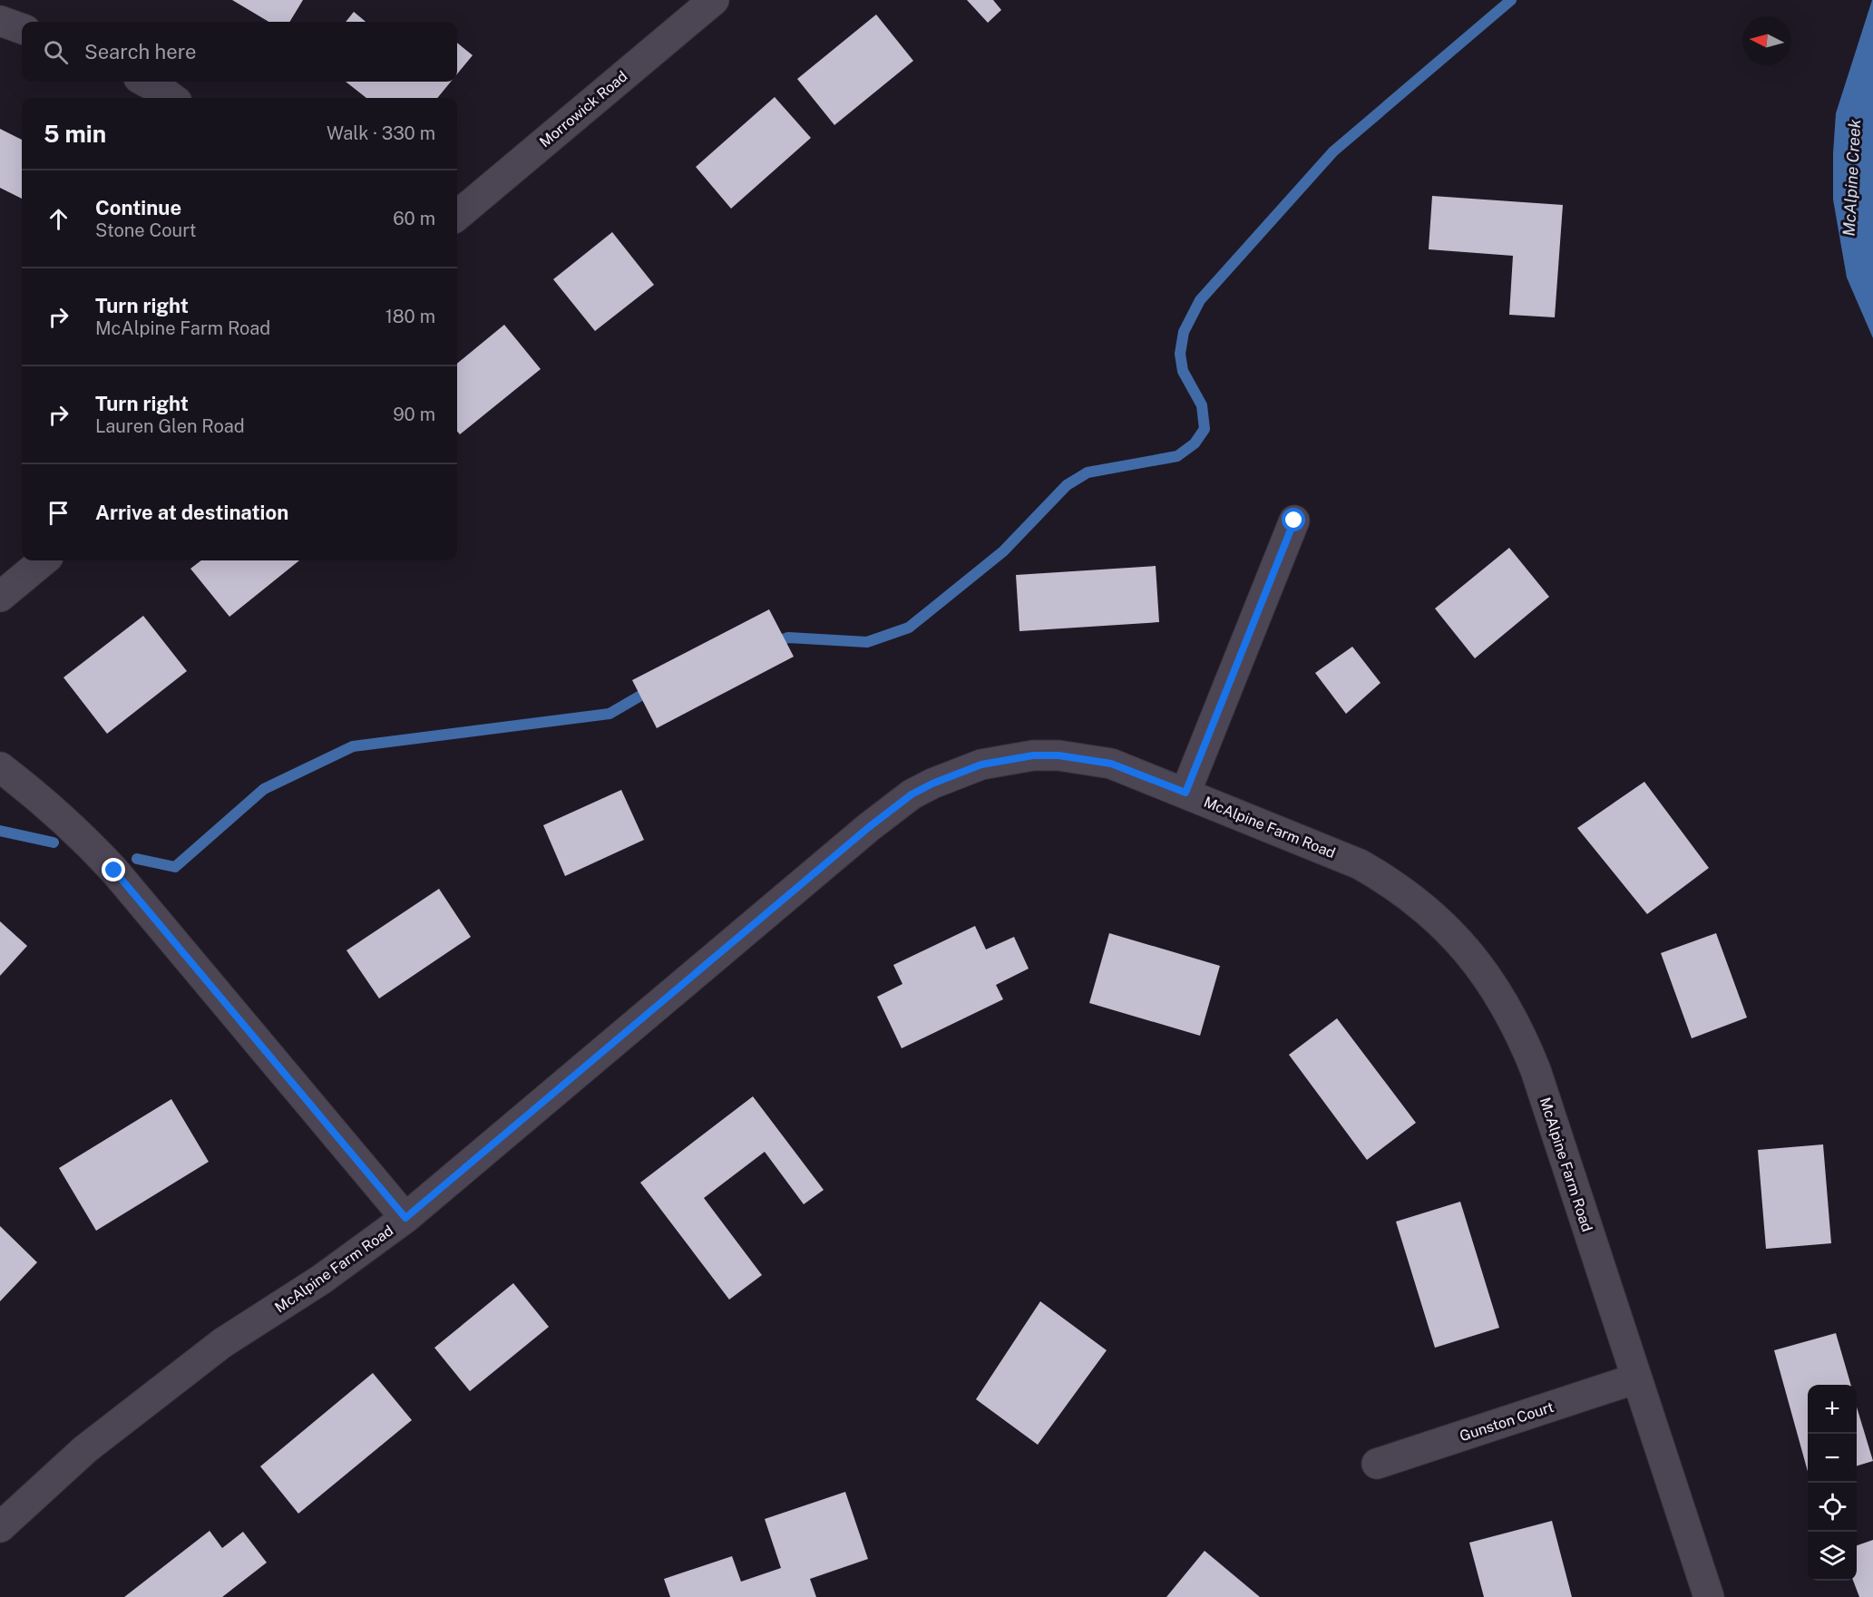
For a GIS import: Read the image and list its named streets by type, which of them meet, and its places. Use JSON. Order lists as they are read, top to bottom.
{
  "streets": {
    "street": ["Morrowick Road", "McAlpine Farm Road", "Gunston Court"]
  },
  "crossings": [
    ["McAlpine Farm Road", "Gunston Court"]
  ],
  "water": ["McAlpine Creek"],
  "north": "left",
  "page": {
    "search": "Search here",
    "heading": ["5 min", "Walk · 330 m"],
    "list": [
      ["Continue", "Stone Court", "60 m"],
      ["Turn right", "McAlpine Farm Road", "180 m"],
      ["Turn right", "Lauren Glen Road", "90 m"],
      "Arrive at destination"
    ],
    "map_buttons": ["+", "−"]
  }
}
